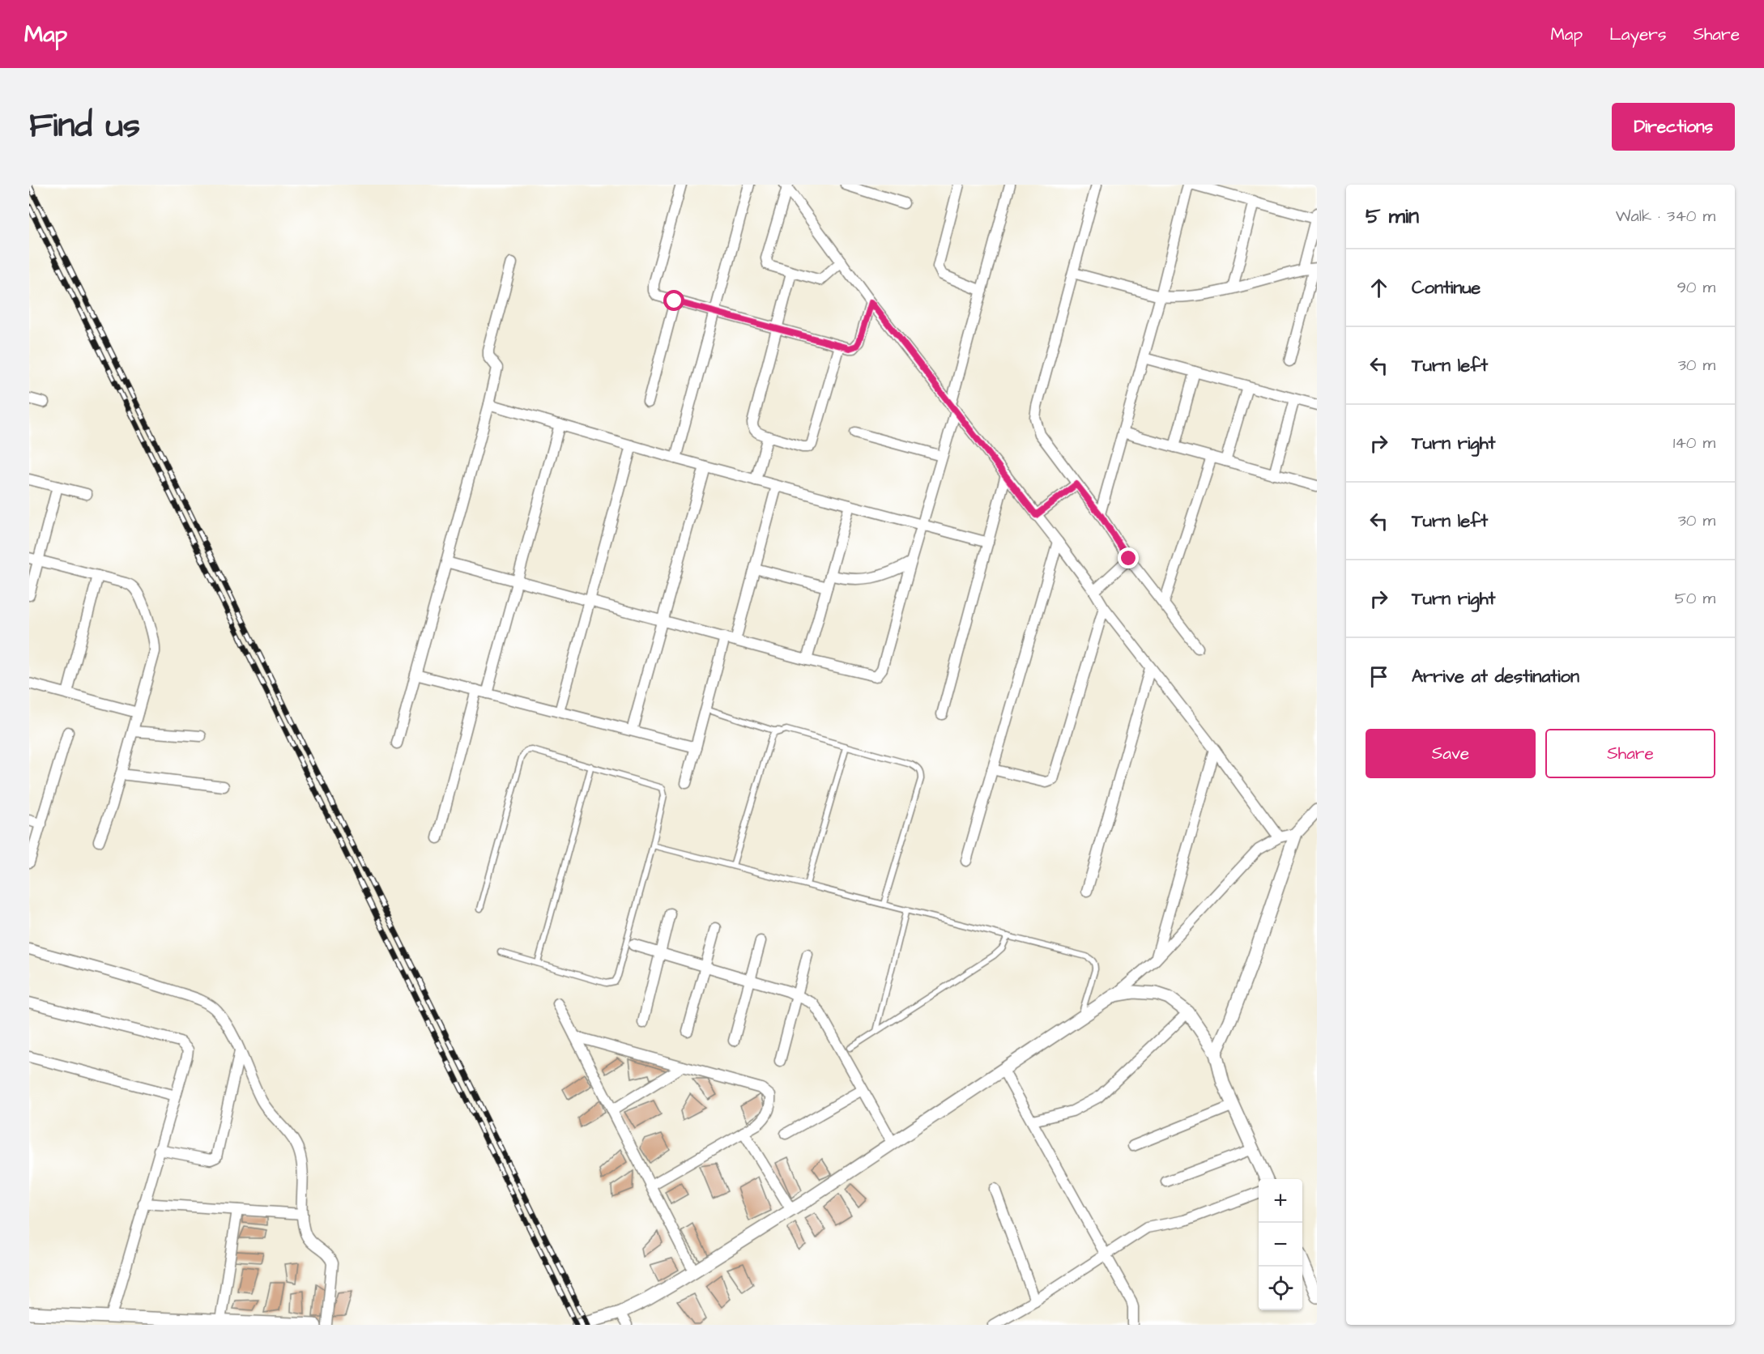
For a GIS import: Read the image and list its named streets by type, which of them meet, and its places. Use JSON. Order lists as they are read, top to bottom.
{
  "page": {
    "header": "Map",
    "nav": ["Map", "Layers", "Share"],
    "title": "Find us",
    "buttons": [
      "Directions",
      ["Save", "Share"]
    ],
    "heading": ["5 min", "Walk · 340 m"],
    "list": [
      ["Continue", "90 m"],
      ["Turn left", "30 m"],
      ["Turn right", "140 m"],
      ["Turn left", "30 m"],
      ["Turn right", "50 m"],
      "Arrive at destination"
    ],
    "map_buttons": ["+", "−"]
  }
}
